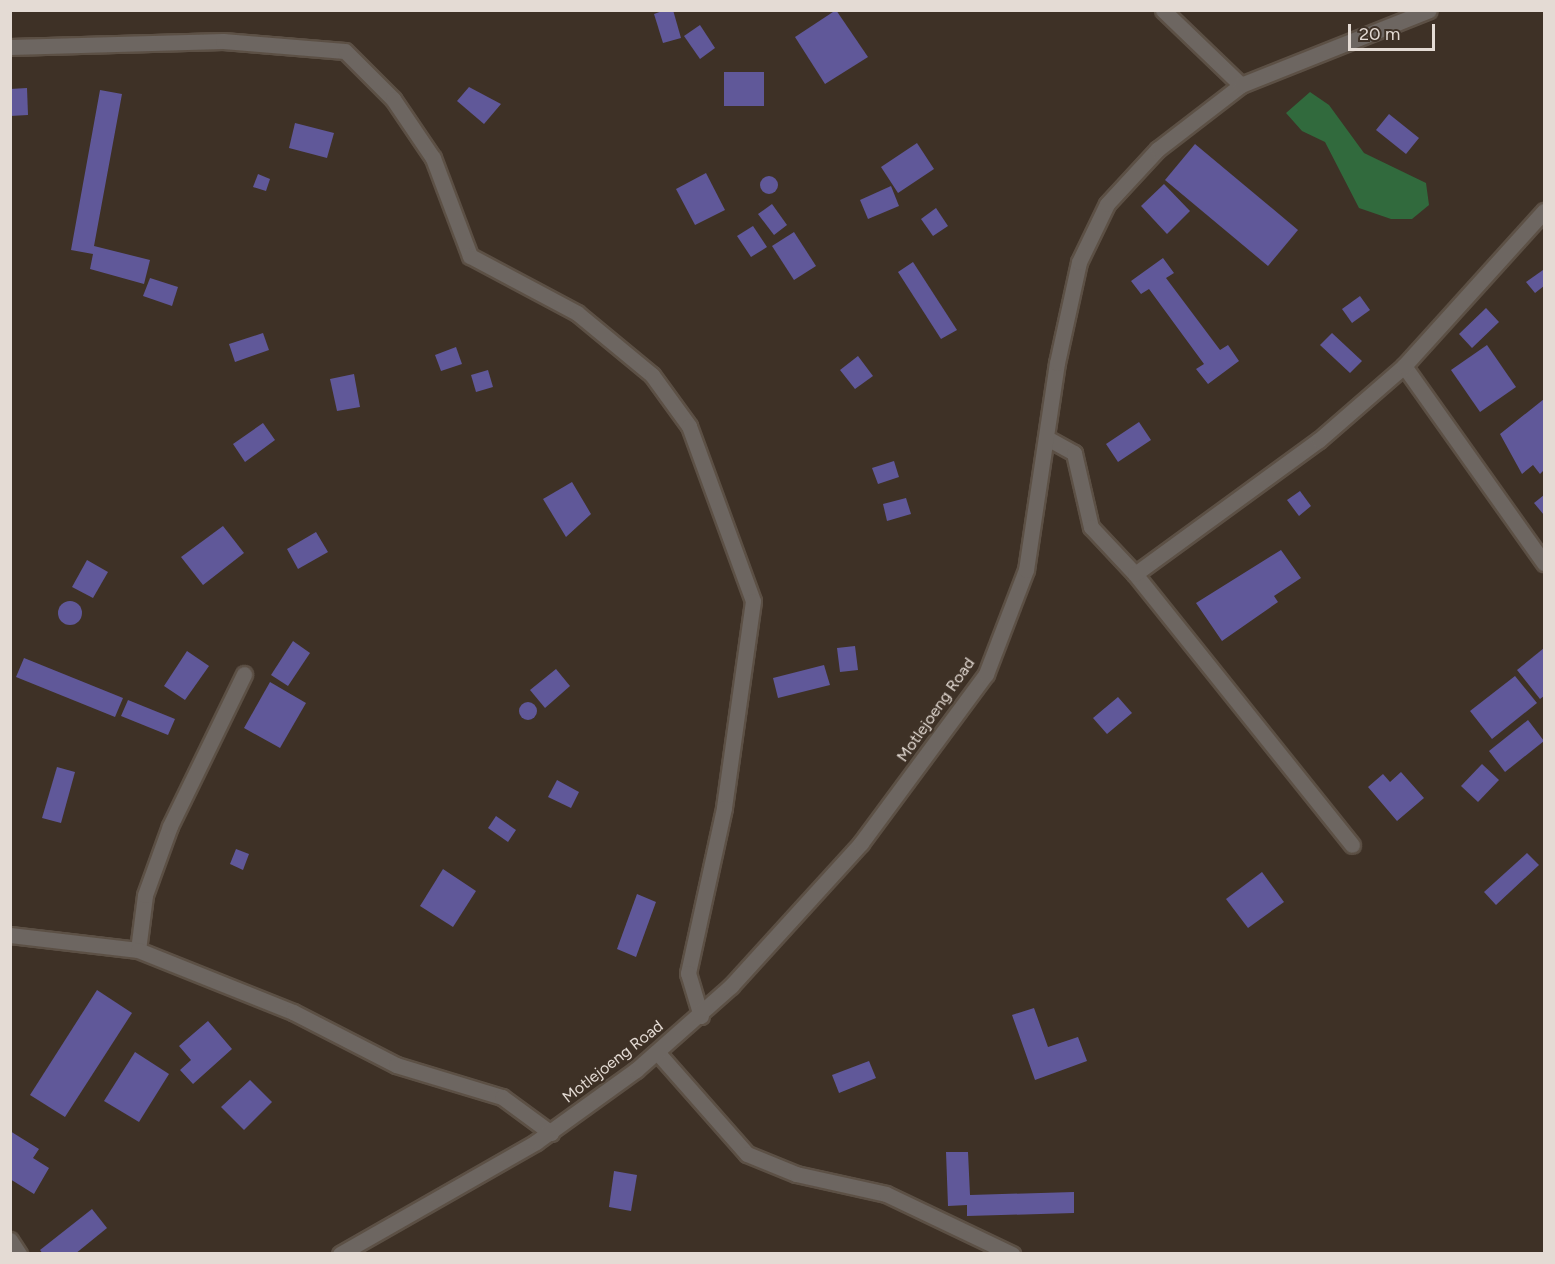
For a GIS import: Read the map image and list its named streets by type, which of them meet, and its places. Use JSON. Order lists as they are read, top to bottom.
{
  "streets": {
    "street": ["Motlejoeng Road"]
  },
  "scale_bar": "20 m"
}
